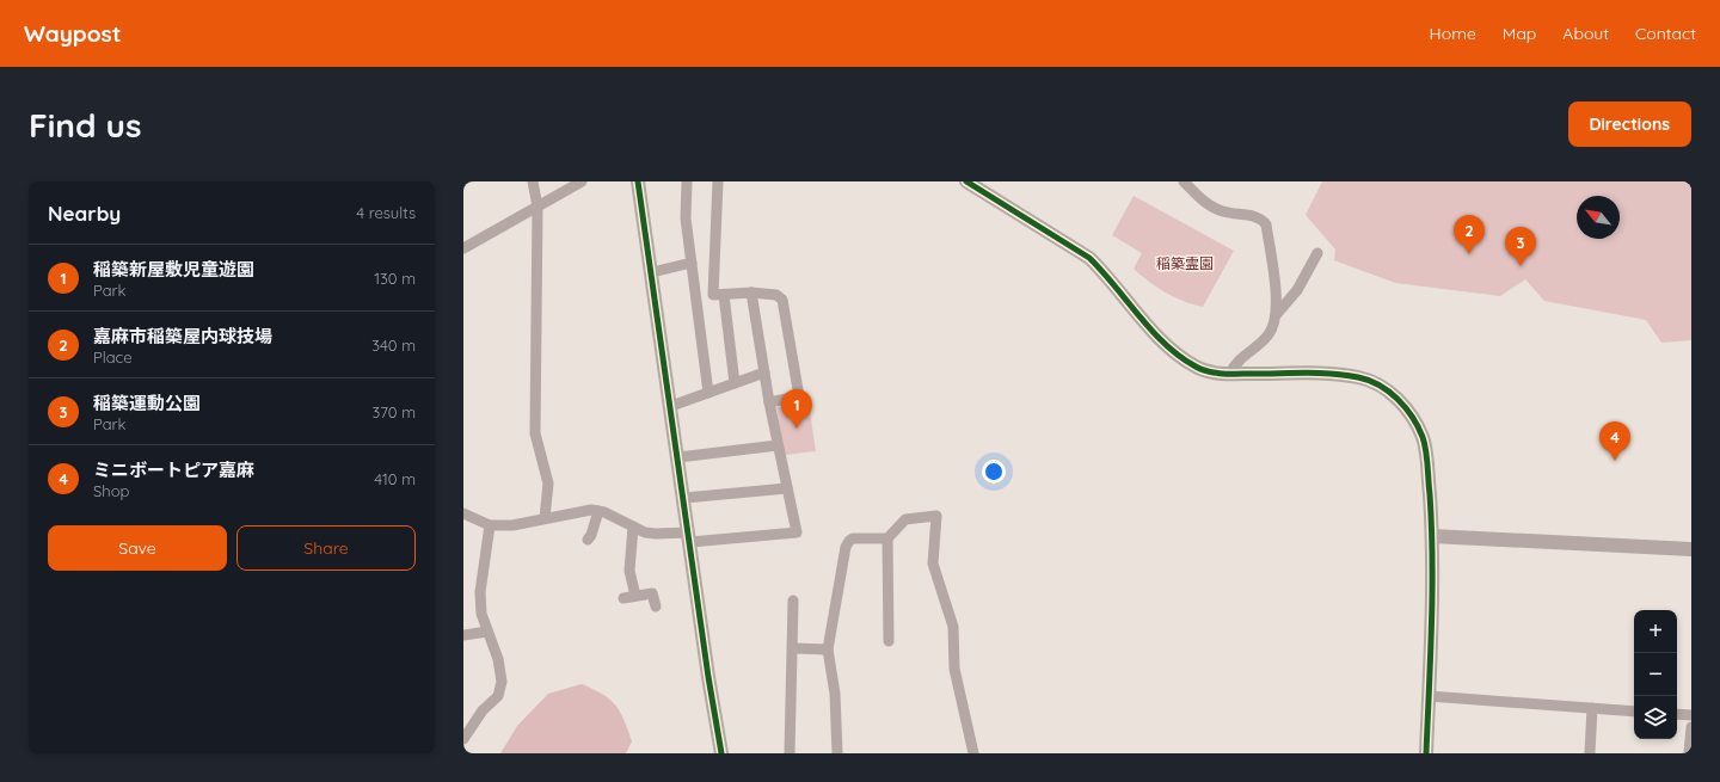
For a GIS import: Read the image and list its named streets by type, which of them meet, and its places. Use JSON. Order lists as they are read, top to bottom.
{
  "parks": ["稲築霊園"],
  "north": "top left",
  "page": {
    "header": "Waypost",
    "nav": [
      "Home",
      "Map",
      "About",
      "Contact"
    ],
    "buttons": [
      "Directions",
      ["Save", "Share"]
    ],
    "title": "Find us",
    "heading": ["Nearby", "4 results"],
    "pins": [
      "2",
      "3",
      "1",
      "4"
    ],
    "list": [
      {
        "mark": "1",
        "name": "稲築新屋敷児童遊園",
        "note": "Park",
        "value": "130 m"
      },
      {
        "mark": "2",
        "name": "嘉麻市稲築屋内球技場",
        "note": "Place",
        "value": "340 m"
      },
      {
        "mark": "3",
        "name": "稲築運動公園",
        "note": "Park",
        "value": "370 m"
      },
      {
        "mark": "4",
        "name": "ミニボートピア嘉麻",
        "note": "Shop",
        "value": "410 m"
      }
    ],
    "map_buttons": ["+", "−"]
  }
}
